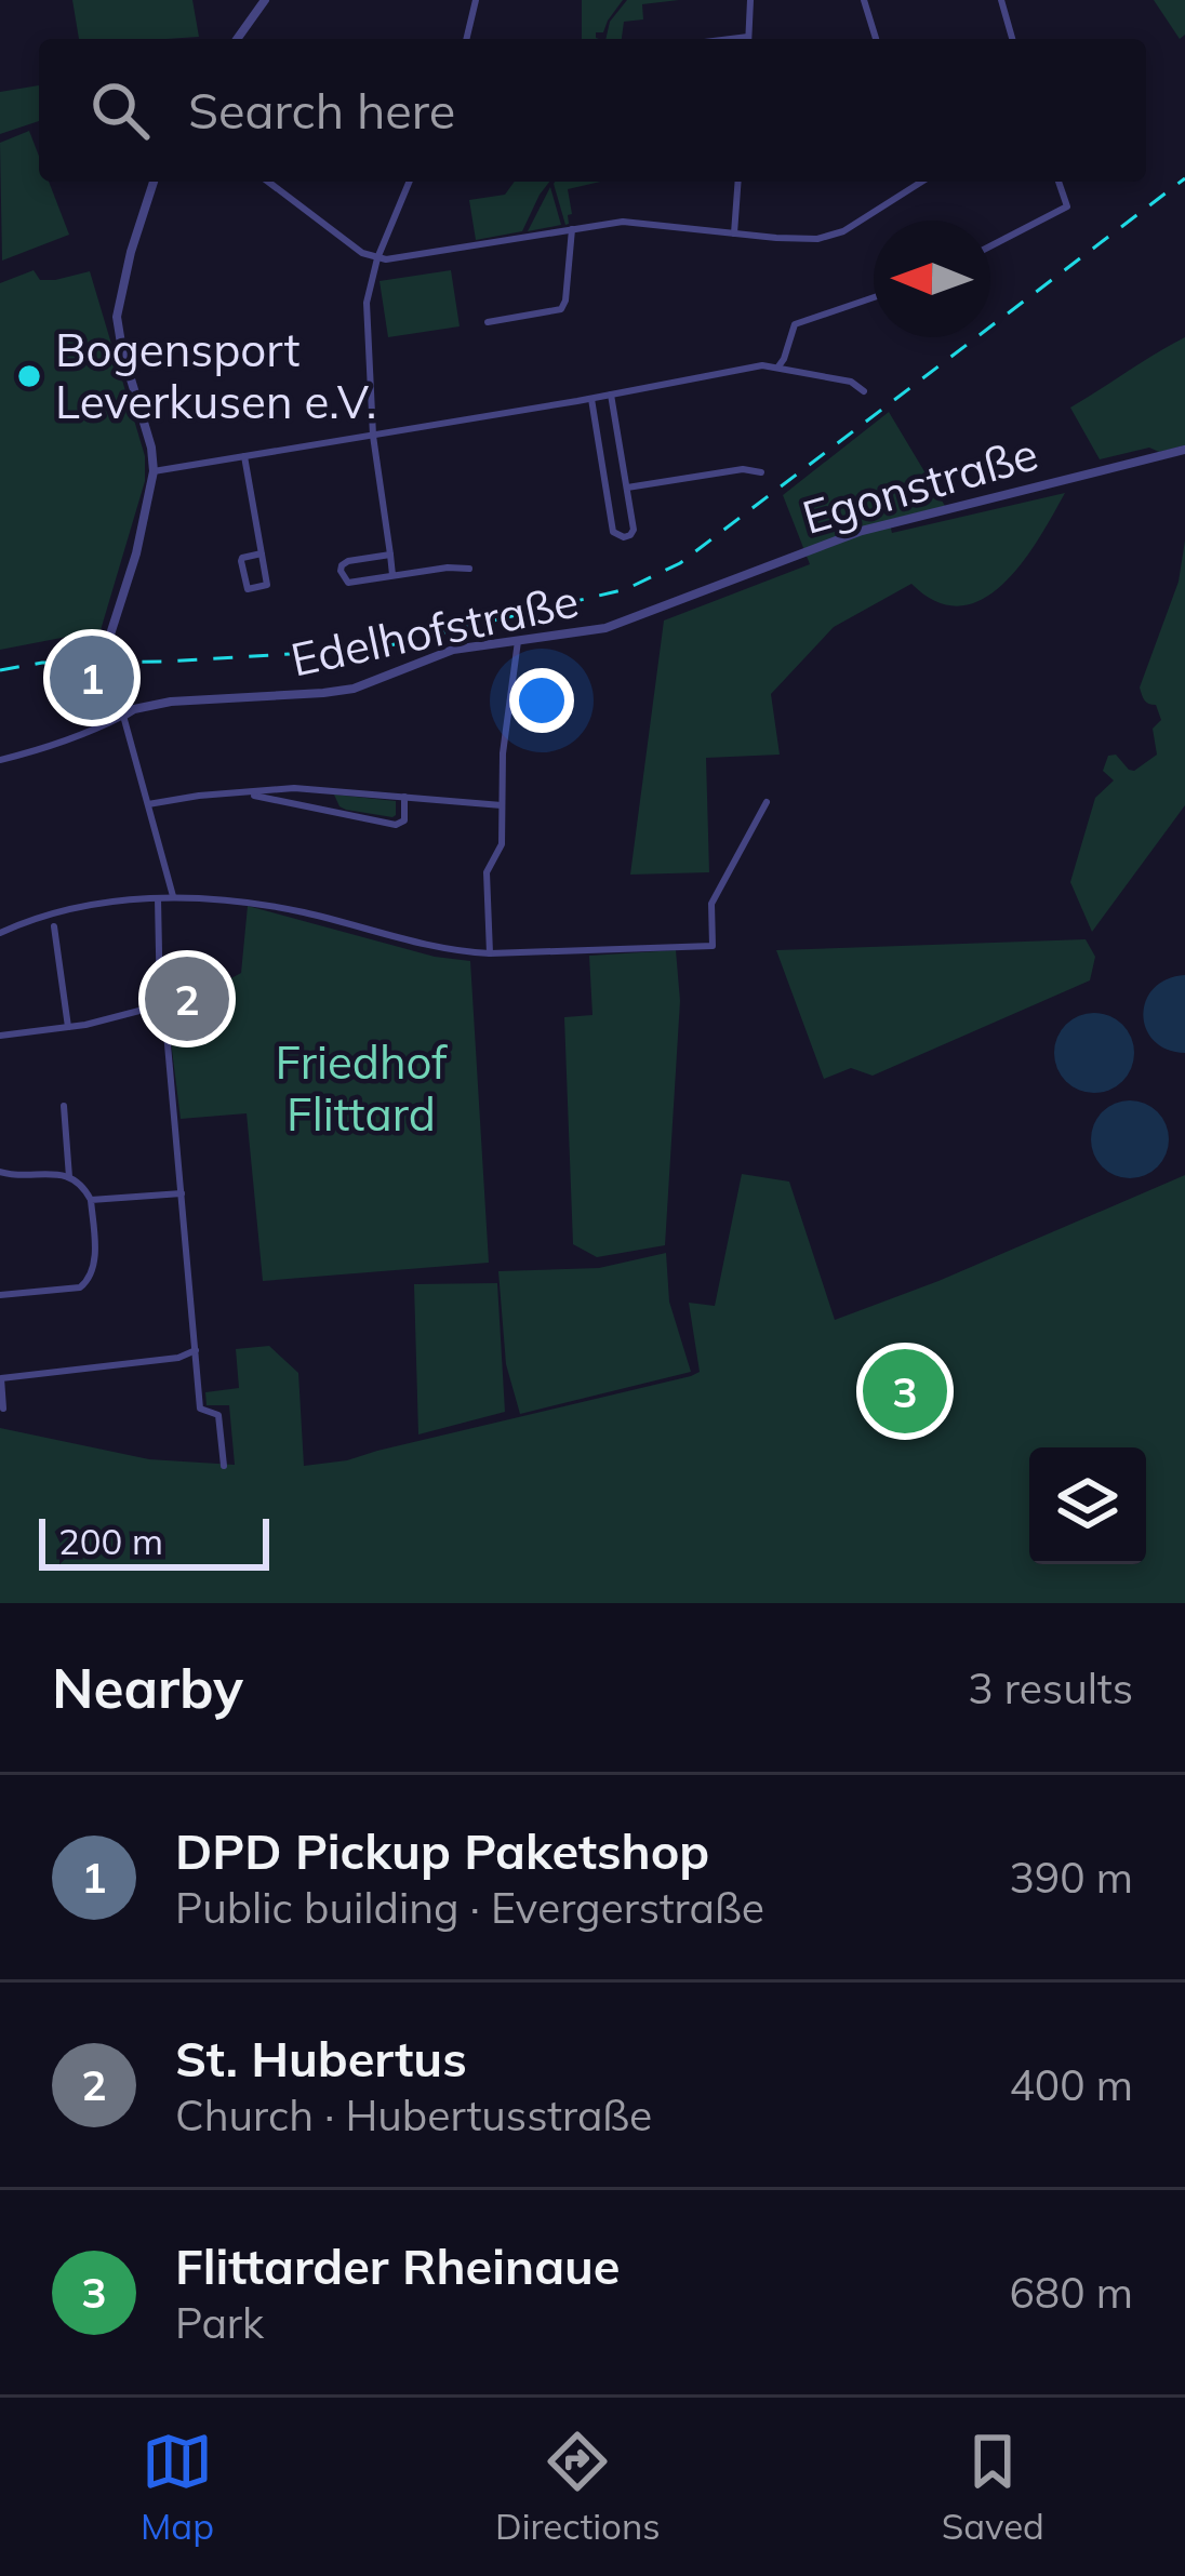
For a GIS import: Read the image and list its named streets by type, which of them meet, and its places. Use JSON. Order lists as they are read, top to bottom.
{
  "streets": {
    "street": ["Egonstraße", "Edelhofstraße"]
  },
  "crossings": [
    ["Egonstraße", "Edelhofstraße"]
  ],
  "parks": ["Friedhof Flittard"],
  "places": ["Bogensport Leverkusen e.V."],
  "scale_bar": "200 m",
  "north": "left",
  "page": {
    "search": "Search here",
    "pins": ["1", "2", "3"],
    "scale": "200 m",
    "heading": ["Nearby", "3 results"],
    "list": [
      {
        "mark": "1",
        "name": "DPD Pickup Paketshop",
        "note": "Public building · Evergerstraße",
        "value": "390 m"
      },
      {
        "mark": "2",
        "name": "St. Hubertus",
        "note": "Church · Hubertusstraße",
        "value": "400 m"
      },
      {
        "mark": "3",
        "name": "Flittarder Rheinaue",
        "note": "Park",
        "value": "680 m"
      }
    ],
    "nav": ["Map", "Directions", "Saved"]
  }
}
